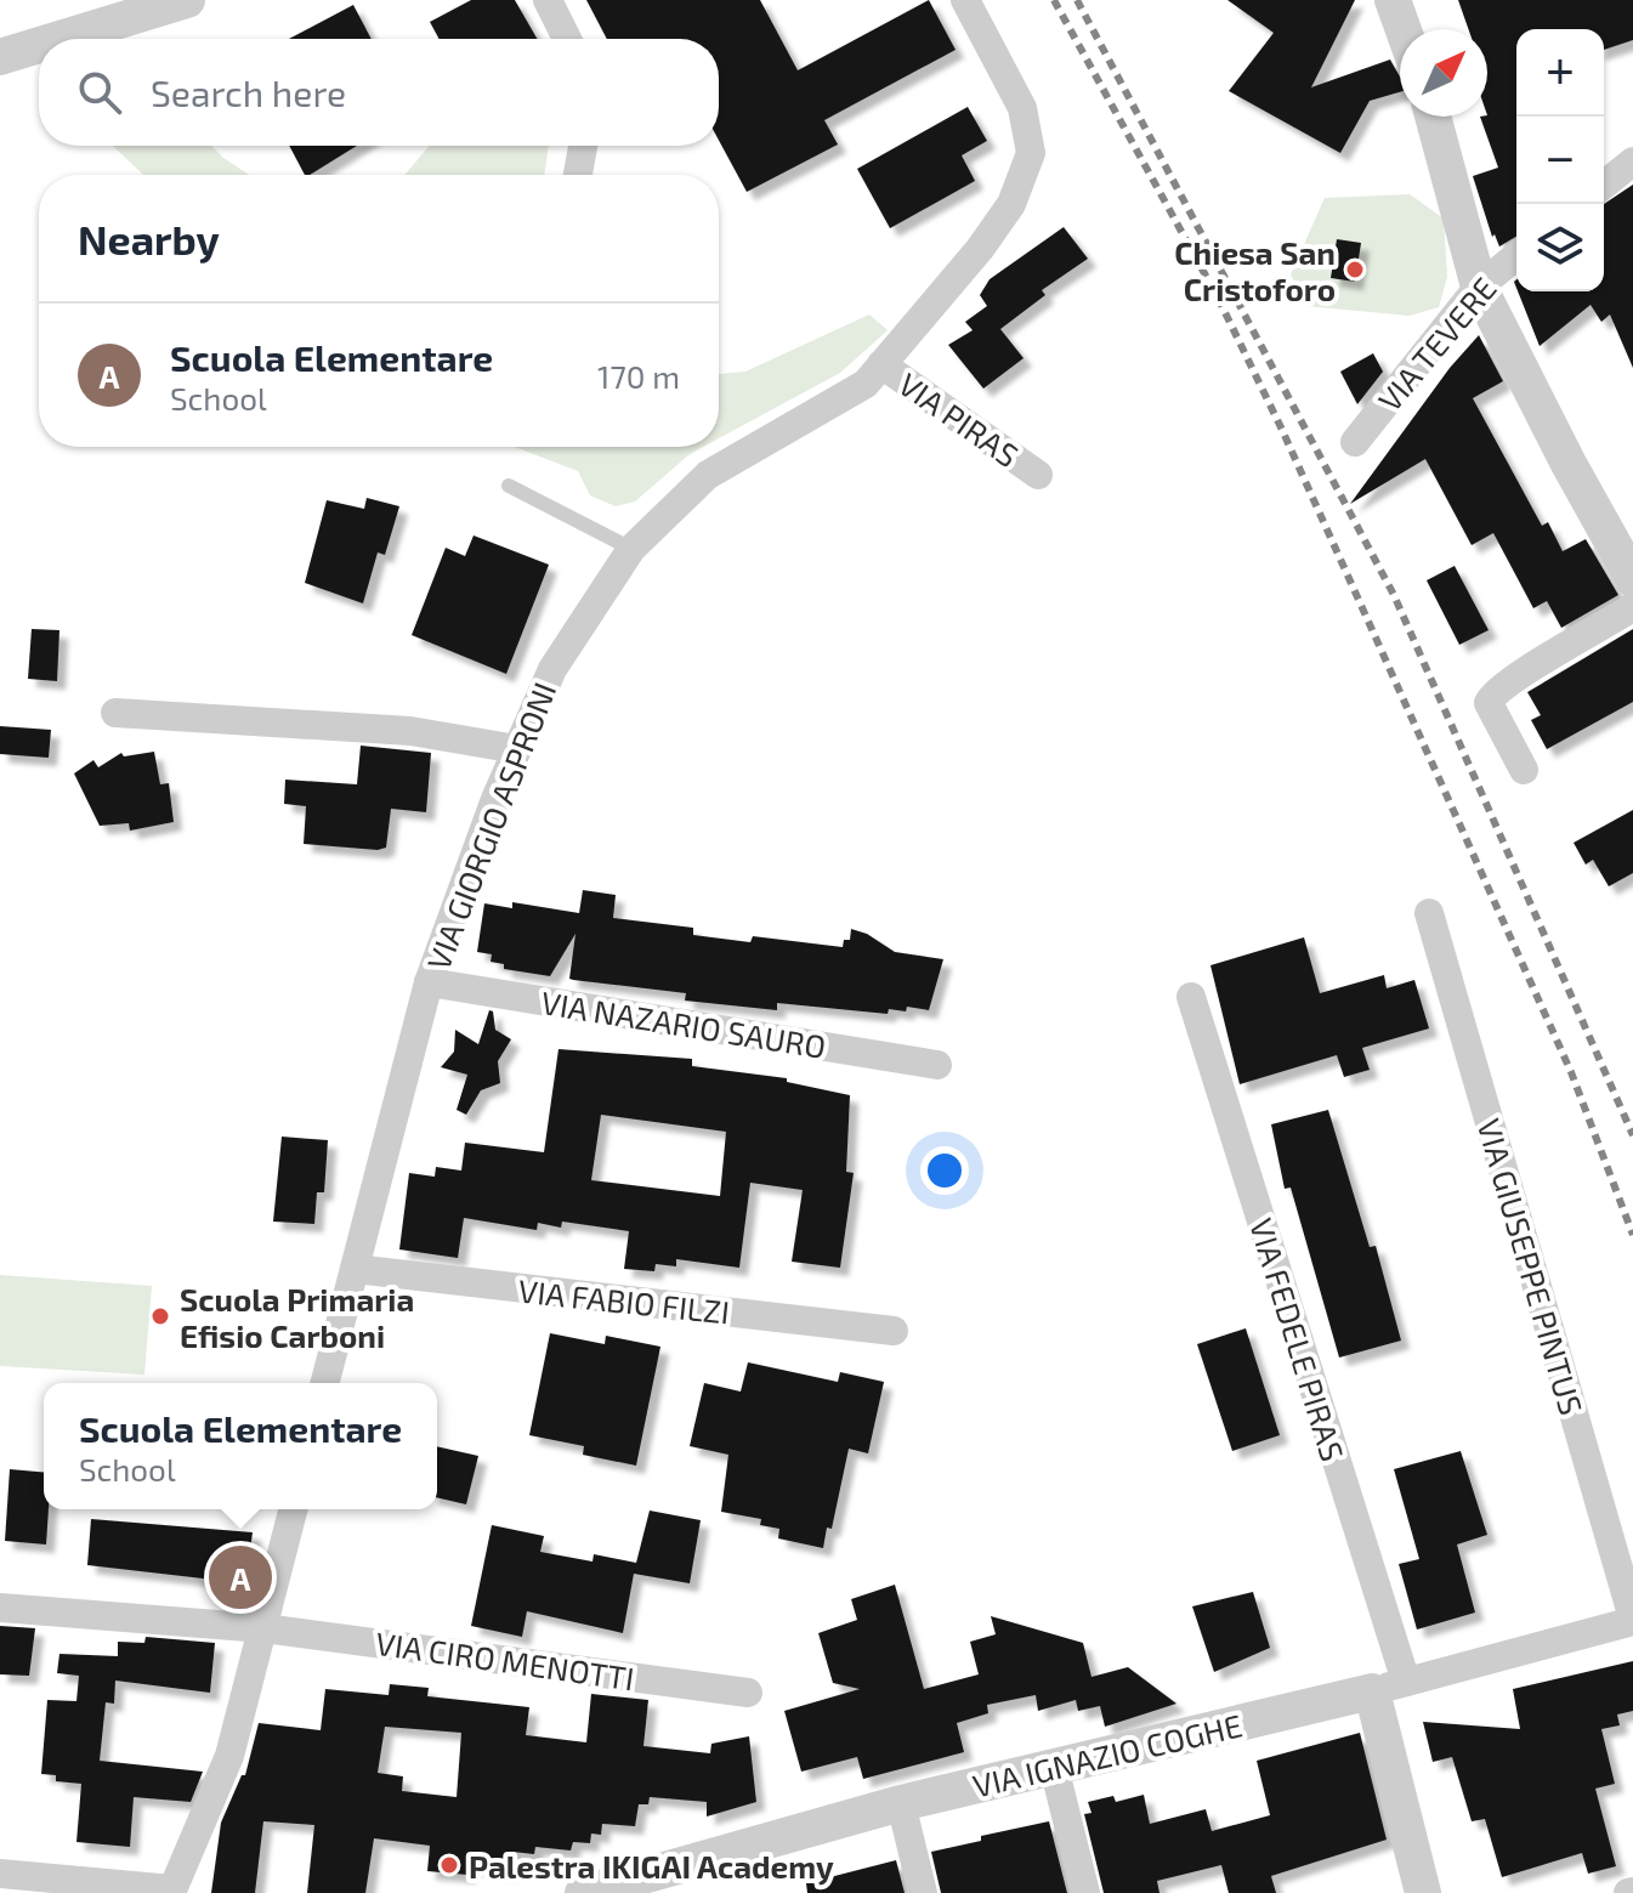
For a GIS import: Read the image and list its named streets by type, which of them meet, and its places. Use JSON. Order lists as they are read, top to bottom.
{
  "streets": {
    "street": [
      "VIA TEVERE",
      "VIA PIRAS",
      "VIA GIORGIO ASPRONI",
      "VIA NAZARIO SAURO",
      "VIA GIUSEPPE PINTUS",
      "VIA FABIO FILZI",
      "VIA FEDELE PIRAS",
      "VIA CIRO MENOTTI",
      "VIA IGNAZIO COGHE"
    ]
  },
  "crossings": [
    ["VIA PIRAS", "VIA GIORGIO ASPRONI"],
    ["VIA GIORGIO ASPRONI", "VIA NAZARIO SAURO"],
    ["VIA GIORGIO ASPRONI", "VIA FABIO FILZI"],
    ["VIA GIUSEPPE PINTUS", "VIA IGNAZIO COGHE"],
    ["VIA FEDELE PIRAS", "VIA IGNAZIO COGHE"]
  ],
  "places": ["Chiesa San Cristoforo", "Scuola Primaria Efisio Carboni", "Palestra IKIGAI Academy"],
  "north": "top right",
  "page": {
    "map_buttons": ["+", "−"],
    "search": "Search here",
    "heading": "Nearby",
    "list": [
      {
        "mark": "A",
        "name": "Scuola Elementare",
        "note": "School",
        "value": "170 m"
      }
    ],
    "popup": ["Scuola Elementare", "School"],
    "pins": "A"
  }
}
